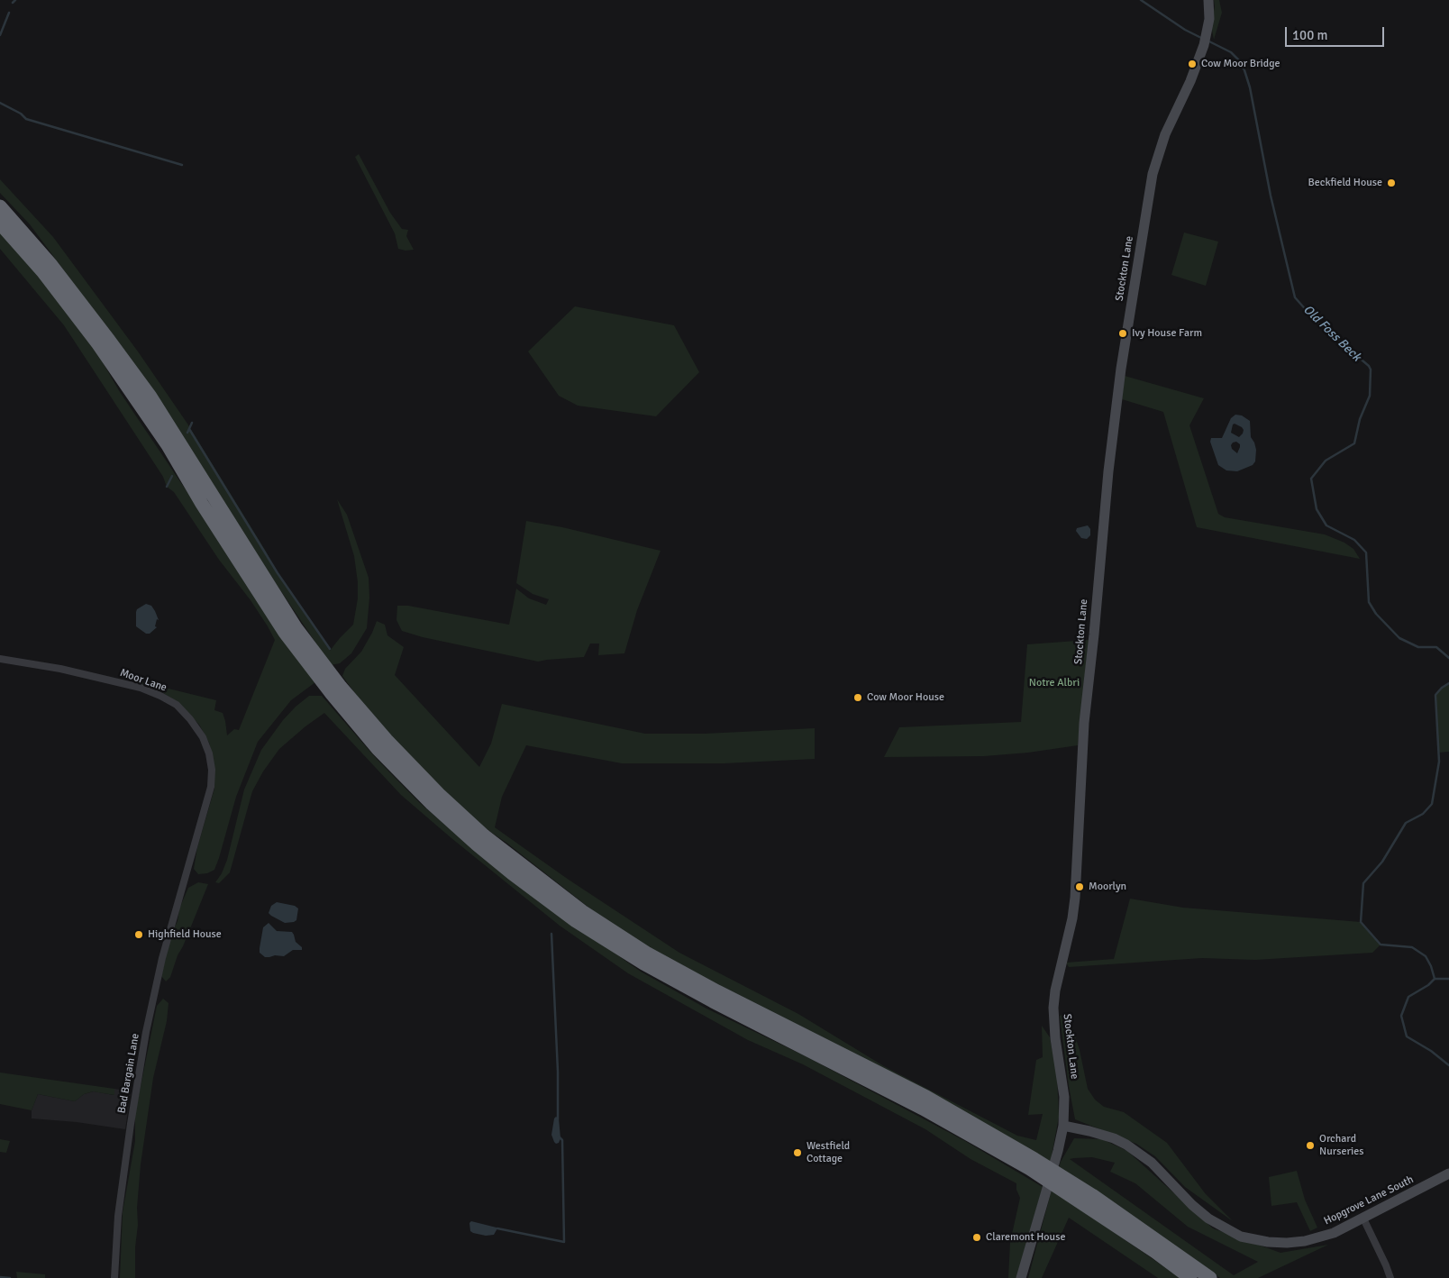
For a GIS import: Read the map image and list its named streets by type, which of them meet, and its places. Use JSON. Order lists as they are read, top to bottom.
{
  "streets": {
    "street": [
      "Stockton Lane",
      "Moor Lane",
      "Bad Bargain Lane",
      "Hopgrove Lane South"
    ]
  },
  "crossings": [
    ["Stockton Lane", "Hopgrove Lane South"],
    ["Moor Lane", "Bad Bargain Lane"]
  ],
  "water": ["Old Foss Beck"],
  "parks": ["Notre Albri"],
  "places": [
    "Cow Moor Bridge",
    "Beckfield House",
    "Ivy House Farm",
    "Cow Moor House",
    "Moorlyn",
    "Highfield House",
    "Orchard Nurseries",
    "Westfield Cottage",
    "Claremont House"
  ],
  "scale_bar": "100 m"
}
